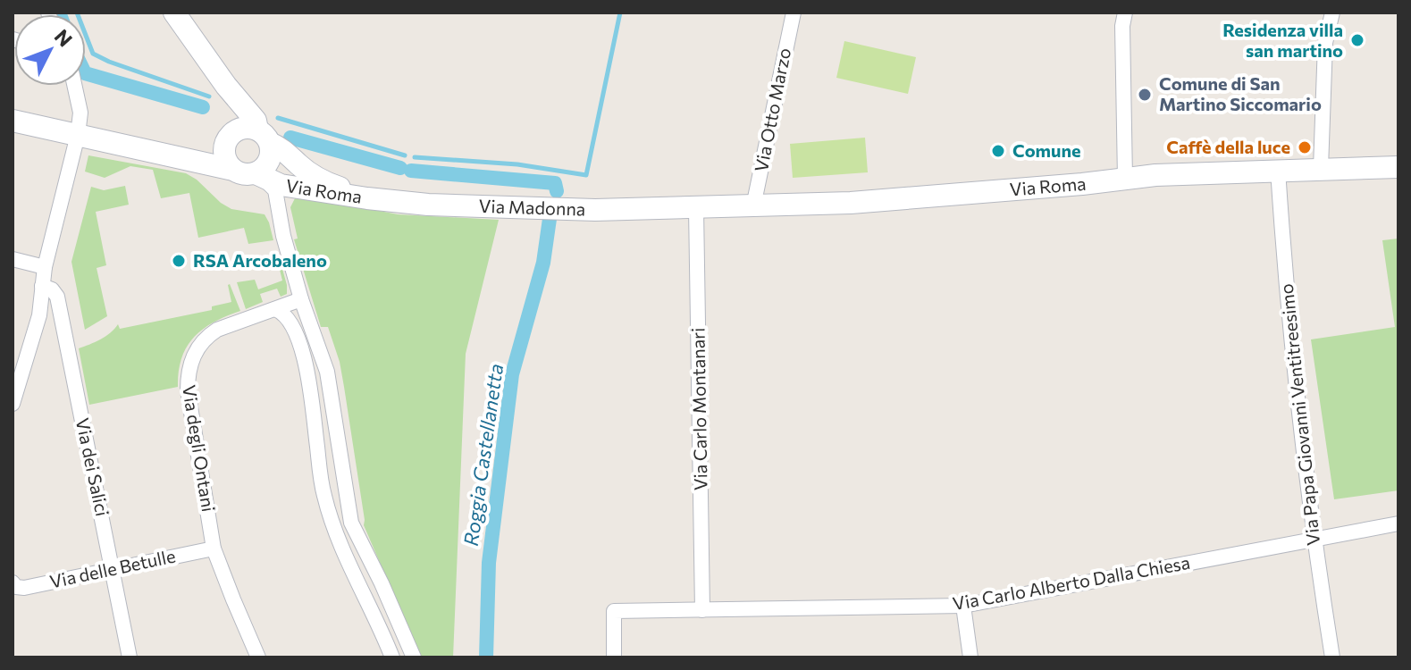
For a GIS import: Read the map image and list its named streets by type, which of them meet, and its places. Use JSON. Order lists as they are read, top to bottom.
{
  "streets": {
    "street": [
      "Via Otto Marzo",
      "Via Roma",
      "Via Madonna",
      "Via Carlo Montanari",
      "Via Papa Giovanni Ventitreesimo",
      "Via degli Ontani",
      "Via dei Salici",
      "Via delle Betulle",
      "Via Carlo Alberto Dalla Chiesa"
    ]
  },
  "crossings": [
    ["Via Otto Marzo", "Via Roma"],
    ["Via Roma", "Via Madonna"],
    ["Via Roma", "Via Carlo Montanari"],
    ["Via Roma", "Via Papa Giovanni Ventitreesimo"],
    ["Via Madonna", "Via Carlo Montanari"],
    ["Via Carlo Montanari", "Via Carlo Alberto Dalla Chiesa"],
    ["Via Papa Giovanni Ventitreesimo", "Via Carlo Alberto Dalla Chiesa"],
    ["Via degli Ontani", "Via delle Betulle"],
    ["Via dei Salici", "Via delle Betulle"]
  ],
  "water": ["Roggia Castellanetta"],
  "places": [
    "Residenza villa san martino",
    "Comune di San Martino Siccomario",
    "Caffè della luce",
    "Comune",
    "RSA Arcobaleno"
  ],
  "north": "top right"
}
